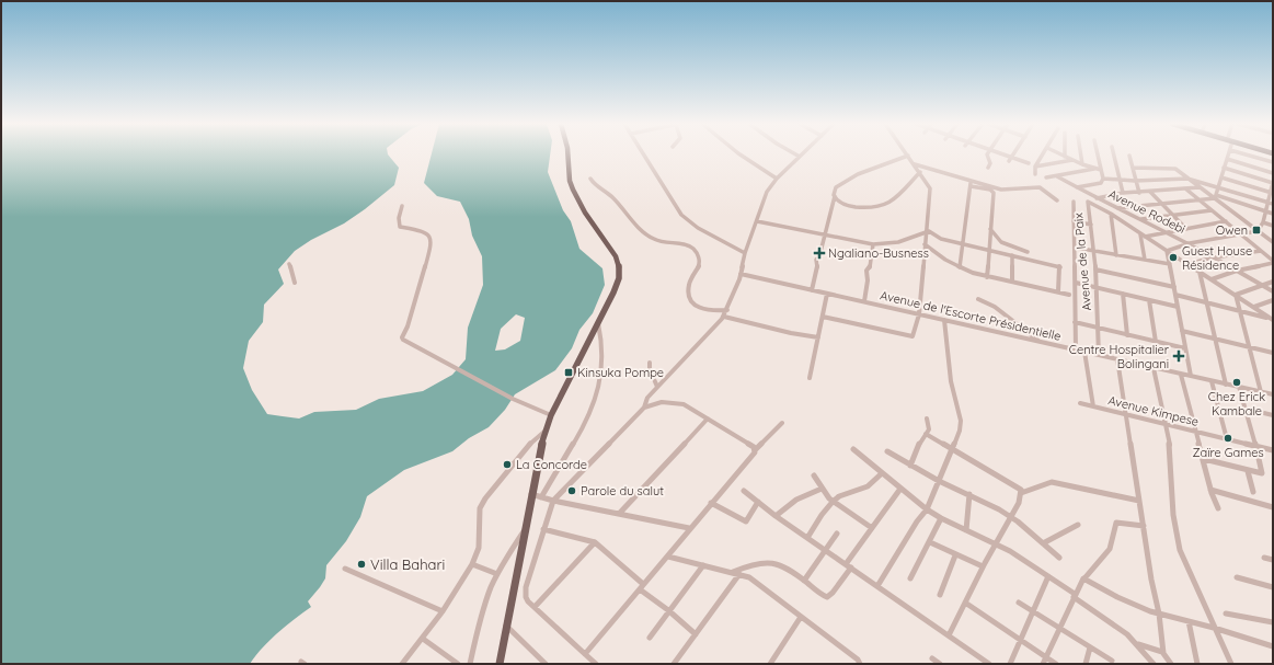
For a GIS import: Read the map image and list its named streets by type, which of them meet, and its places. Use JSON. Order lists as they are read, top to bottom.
{
  "streets": {
    "street": [
      "Avenue Rodebi",
      "Avenue de la Paix",
      "Avenue de l'Escorte Présidentielle",
      "Avenue Kimpese"
    ]
  },
  "crossings": [
    ["Avenue de la Paix", "Avenue de l'Escorte Présidentielle"]
  ],
  "places": {
    "transit": ["Owen", "Kinsuka Pompe"],
    "health": ["Ngaliano-Busness", "Centre Hospitalier Bolingani"],
    "other": [
      "Guest House Résidence",
      "Chez Erick Kambale",
      "Zaïre Games",
      "La Concorde",
      "Parole du salut",
      "Villa Bahari"
    ]
  }
}
